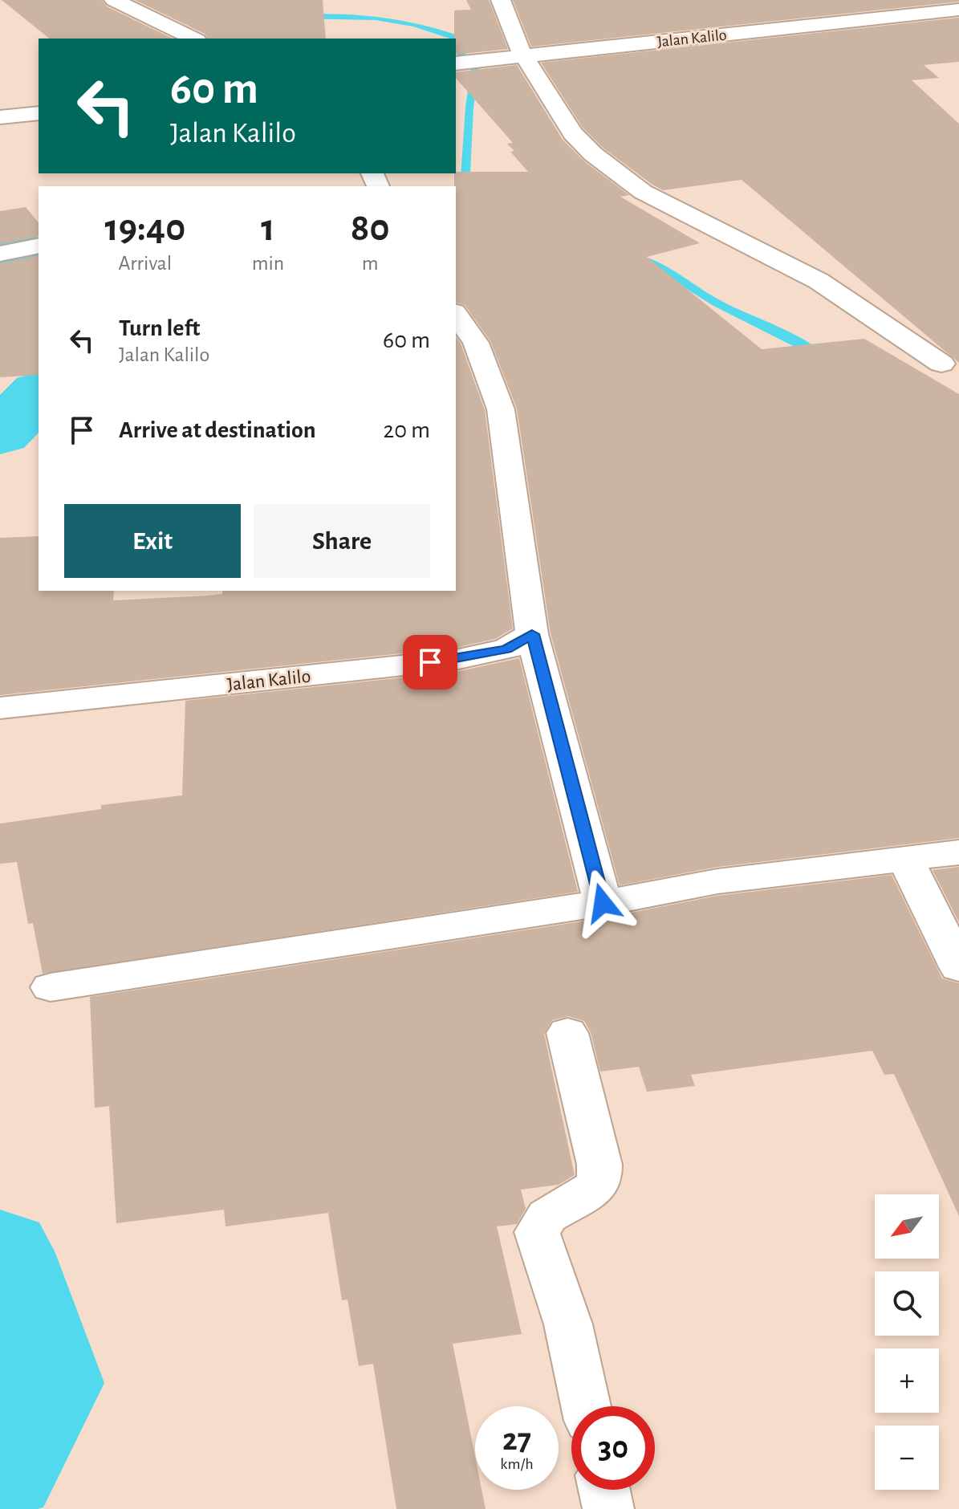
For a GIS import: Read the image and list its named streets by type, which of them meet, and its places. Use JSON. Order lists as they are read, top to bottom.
{
  "streets": {
    "street": ["Jalan Kalilo"]
  },
  "north": "bottom left",
  "page": {
    "turn": ["60 m", "Jalan Kalilo"],
    "eta": [
      "19:40",
      "Arrival",
      "1",
      "min",
      "80",
      "m"
    ],
    "list": [
      {
        "name": "Turn left",
        "note": "Jalan Kalilo",
        "value": "60 m"
      },
      {
        "name": "Arrive at destination",
        "value": "20 m"
      }
    ],
    "buttons": ["Exit", "Share"],
    "map_buttons": ["+", "−"],
    "speed": "27 km/h",
    "limit": "30"
  }
}
